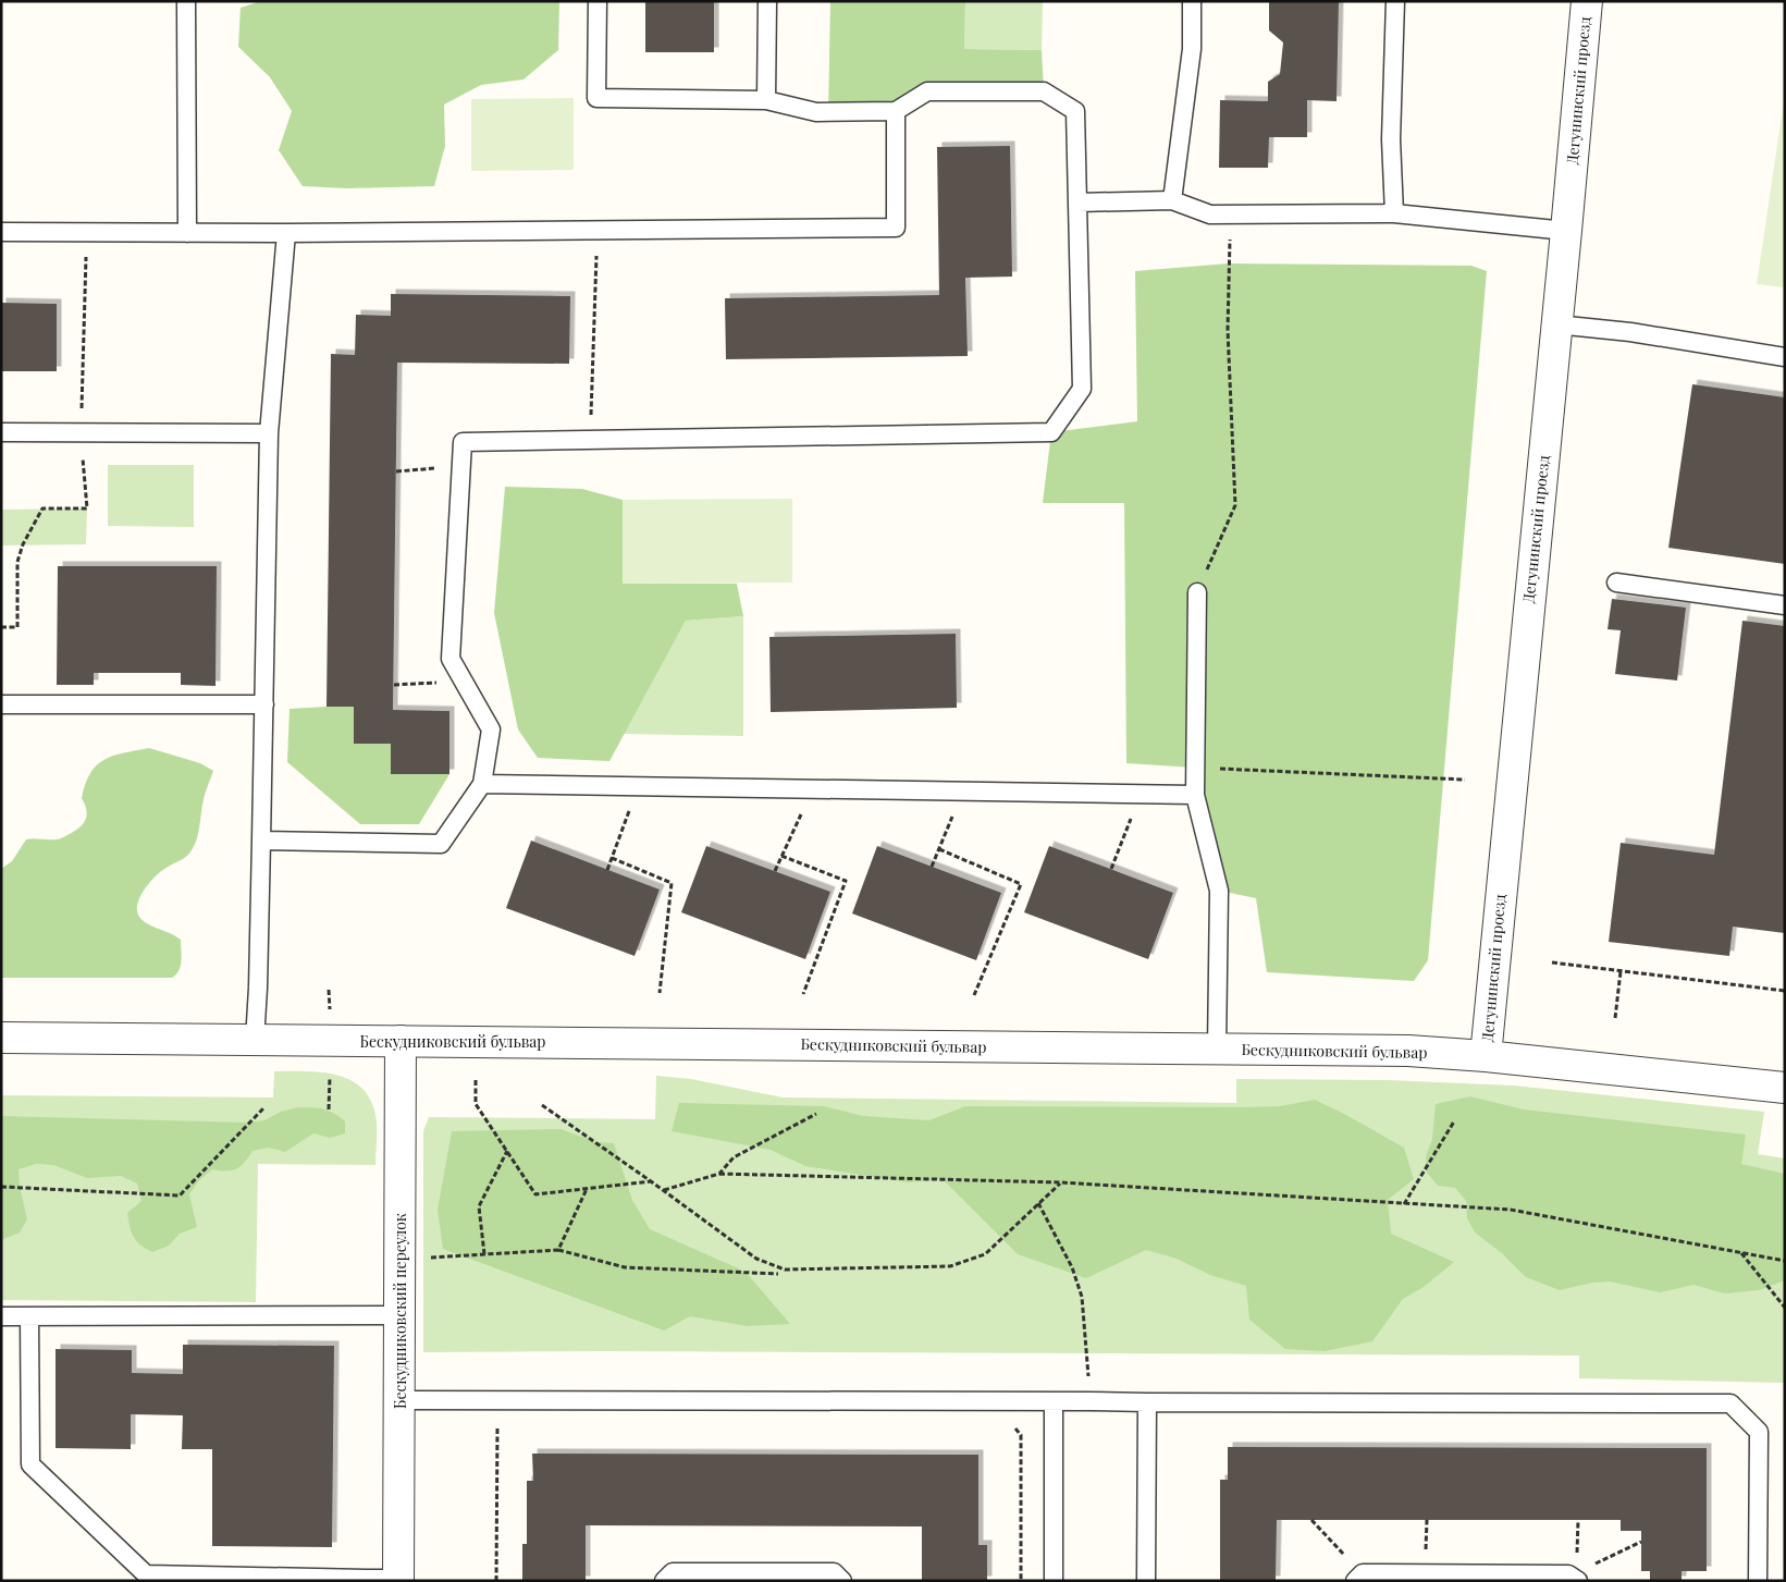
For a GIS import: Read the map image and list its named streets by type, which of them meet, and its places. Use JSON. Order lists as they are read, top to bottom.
{
  "streets": {
    "street": ["Дегунинский проезд", "Бескудниковский бульвар", "Бескудниковский переулок"]
  },
  "crossings": [
    ["Дегунинский проезд", "Бескудниковский бульвар"],
    ["Бескудниковский бульвар", "Бескудниковский переулок"]
  ]
}
